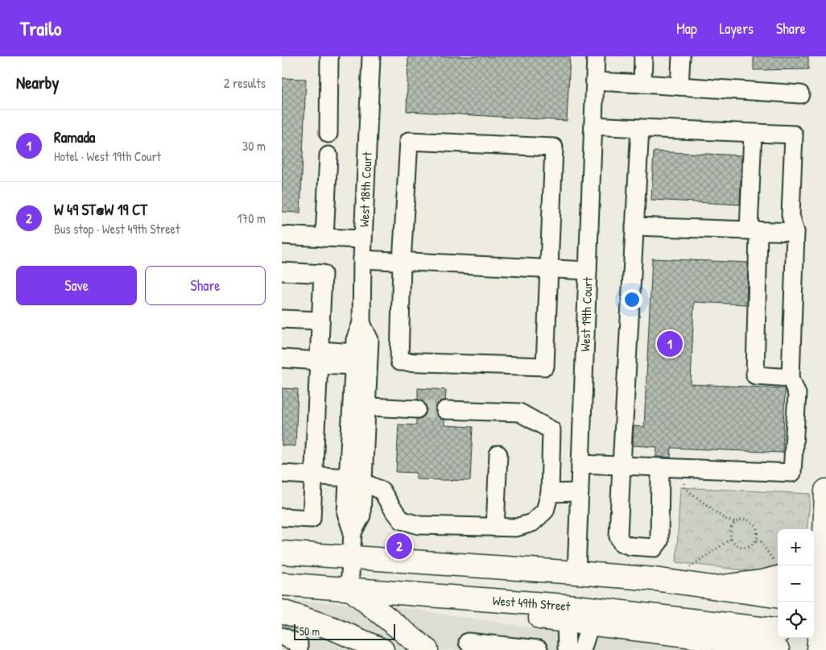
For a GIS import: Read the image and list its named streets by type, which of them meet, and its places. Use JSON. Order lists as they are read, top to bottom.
{
  "streets": {
    "main road": ["West 49th Street"],
    "street": ["West 18th Court", "West 19th Court"]
  },
  "crossings": [
    ["West 18th Court", "West 49th Street"]
  ],
  "scale_bar": "50 m",
  "page": {
    "header": "Trailo",
    "nav": ["Map", "Layers", "Share"],
    "heading": ["Nearby", "2 results"],
    "list": [
      {
        "mark": "1",
        "name": "Ramada",
        "note": "Hotel · West 19th Court",
        "value": "30 m"
      },
      {
        "mark": "2",
        "name": "W 49 ST@W 19 CT",
        "note": "Bus stop · West 49th Street",
        "value": "170 m"
      }
    ],
    "buttons": ["Save", "Share"],
    "pins": ["1", "2"],
    "map_buttons": ["+", "−"],
    "scale": "50 m"
  }
}
